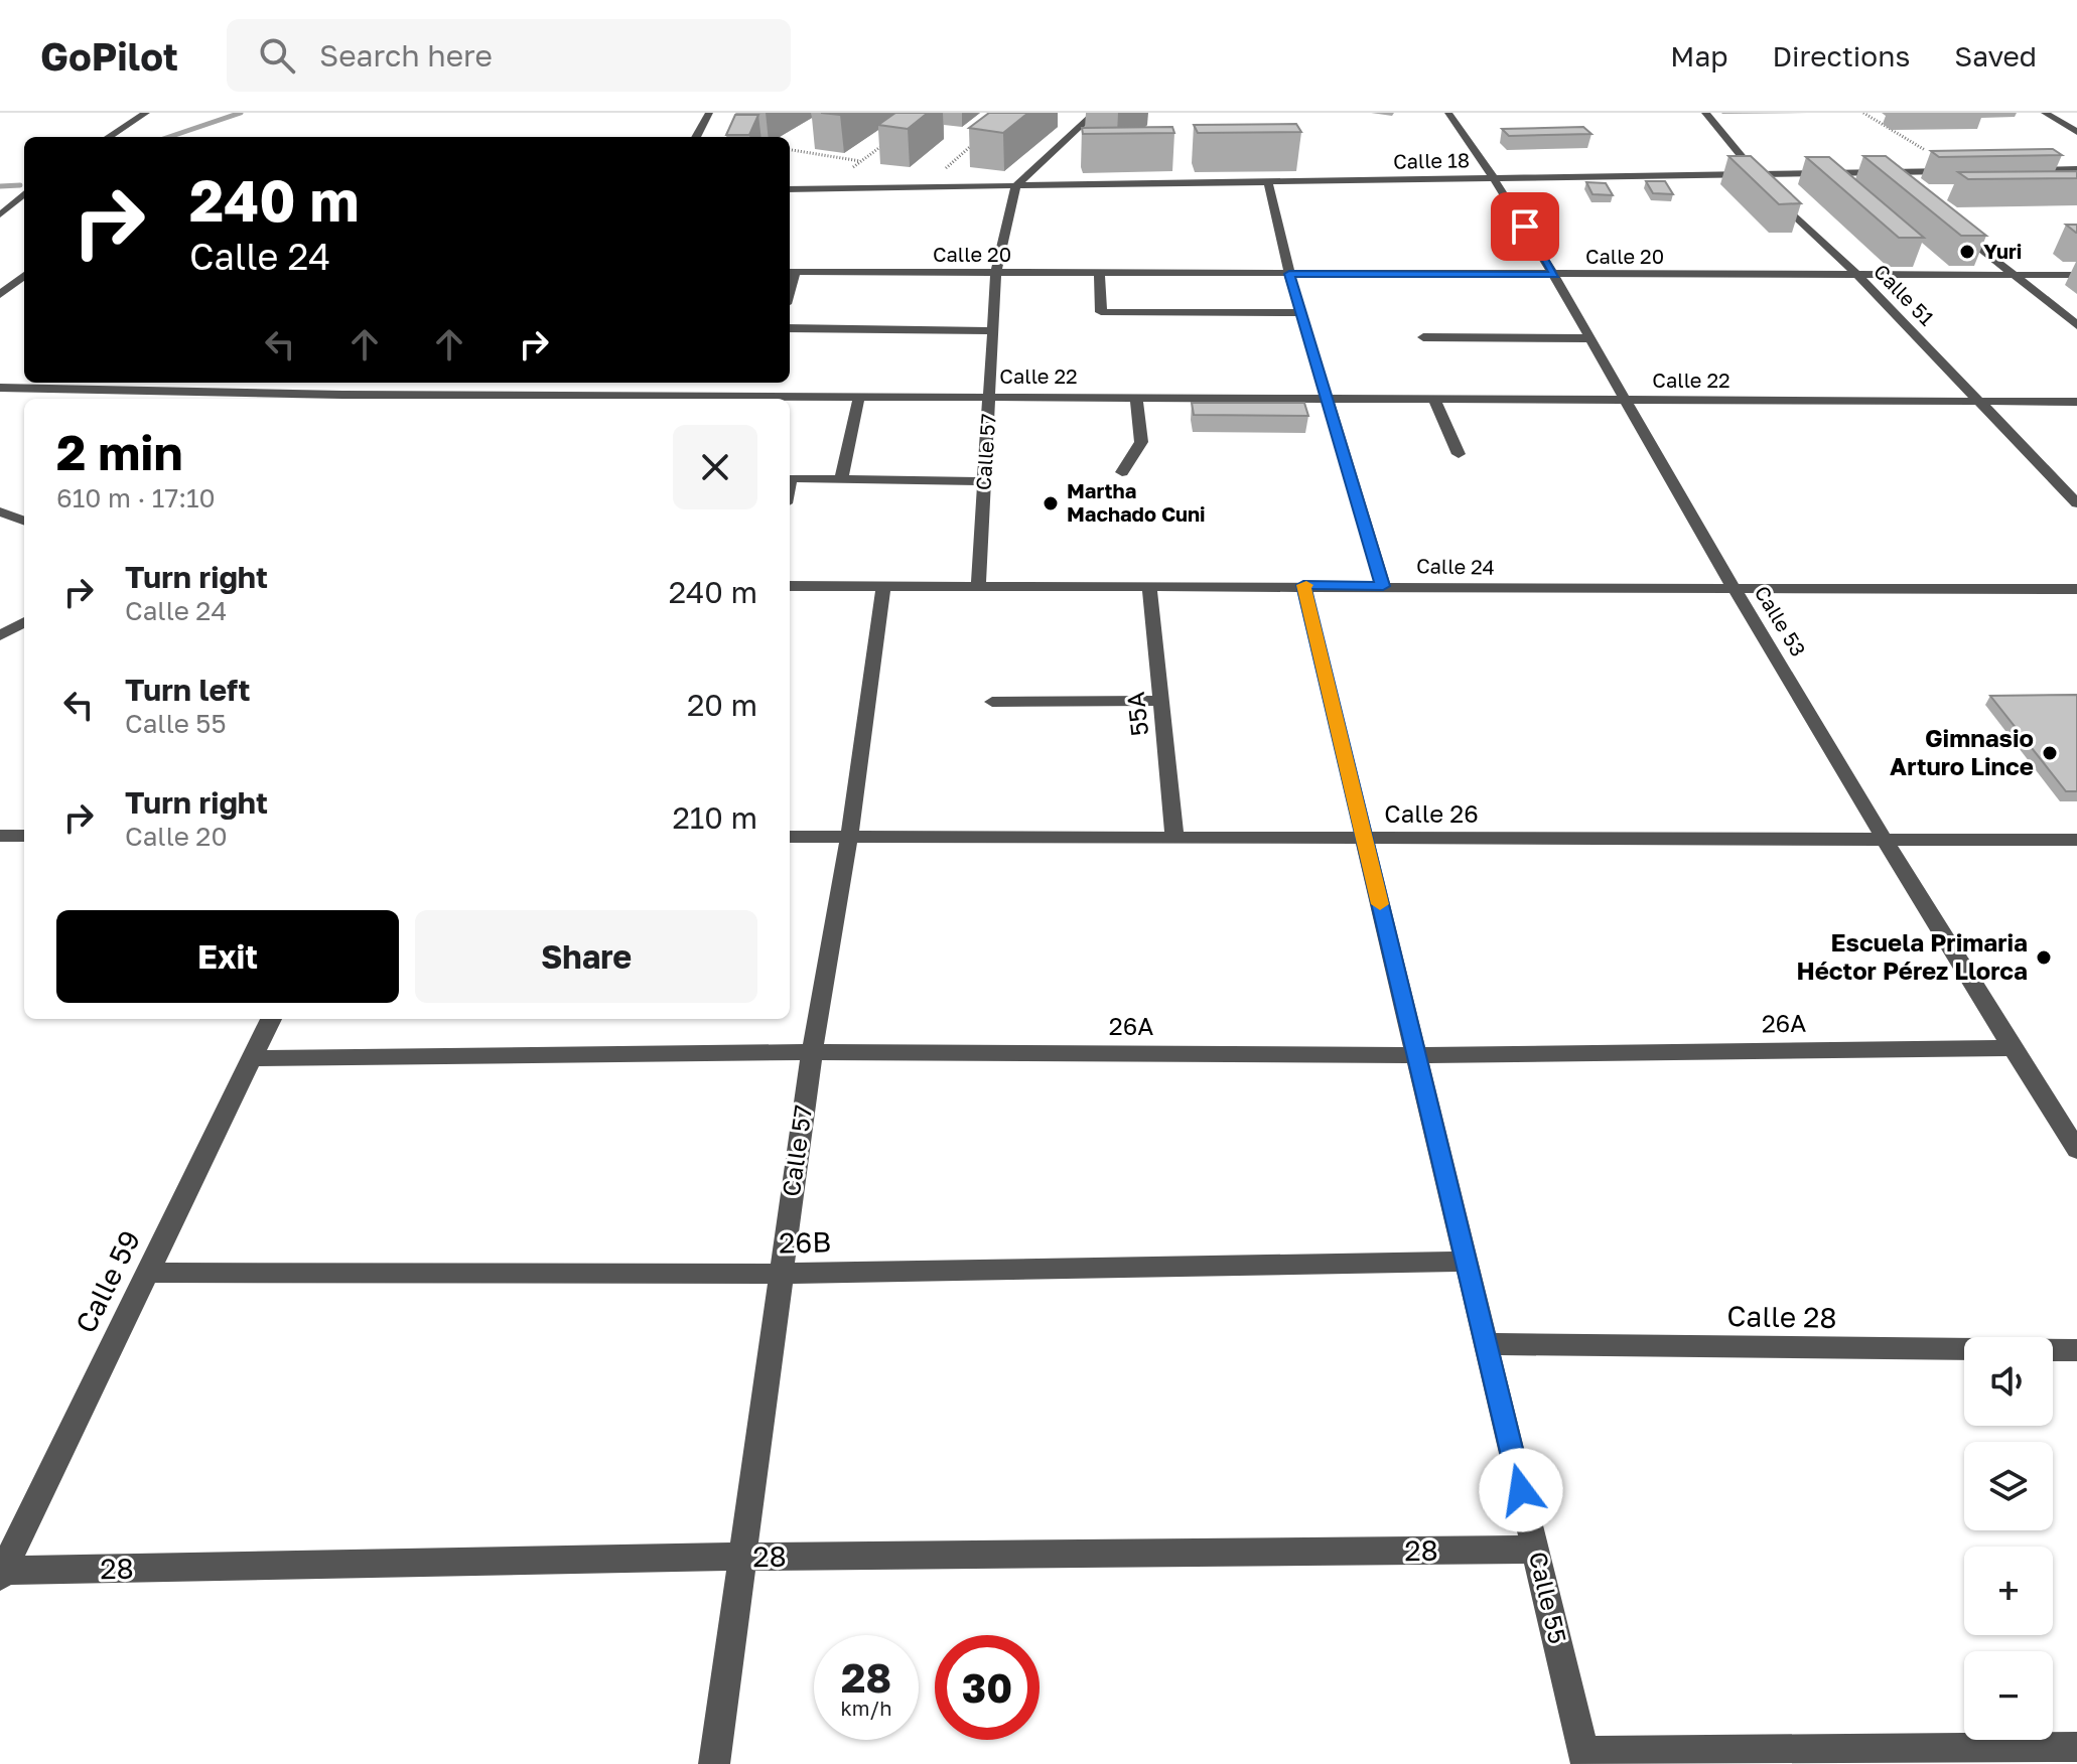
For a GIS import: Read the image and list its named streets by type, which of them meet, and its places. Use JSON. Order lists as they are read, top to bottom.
{
  "streets": {
    "street": [
      "Calle 18",
      "Calle 20",
      "Calle 51",
      "Calle 22",
      "Calle 57",
      "Calle 24",
      "Calle 53",
      "55A",
      "Calle 26",
      "26A",
      "26B",
      "Calle 59",
      "Calle 28",
      "28",
      "Calle 55"
    ]
  },
  "crossings": [
    ["Calle 18", "Calle 51"],
    ["Calle 18", "Calle 57"],
    ["Calle 18", "Calle 53"],
    ["Calle 20", "Calle 51"],
    ["Calle 20", "Calle 57"],
    ["Calle 20", "Calle 53"],
    ["Calle 51", "Calle 22"],
    ["Calle 22", "Calle 57"],
    ["Calle 22", "Calle 53"],
    ["Calle 57", "Calle 24"],
    ["Calle 57", "Calle 26"],
    ["Calle 57", "26A"],
    ["Calle 57", "26B"],
    ["Calle 57", "28"],
    ["Calle 24", "Calle 53"],
    ["Calle 24", "55A"],
    ["Calle 24", "Calle 55"],
    ["Calle 53", "Calle 26"],
    ["Calle 53", "26A"],
    ["55A", "Calle 26"],
    ["Calle 26", "Calle 55"],
    ["26A", "Calle 59"],
    ["26A", "Calle 55"],
    ["26B", "Calle 59"],
    ["26B", "Calle 55"],
    ["Calle 59", "28"],
    ["Calle 28", "Calle 55"],
    ["28", "Calle 55"]
  ],
  "places": [
    "Yuri",
    "Martha Machado Cuni",
    "Gimnasio Arturo Lince",
    "Escuela Primaria Héctor Pérez Llorca"
  ],
  "page": {
    "header": "GoPilot",
    "search": "Search here",
    "nav": ["Map", "Directions", "Saved"],
    "turn": ["240 m", "Calle 24"],
    "heading": ["2 min", "610 m · 17:10"],
    "list": [
      {
        "name": "Turn right",
        "note": "Calle 24",
        "value": "240 m"
      },
      {
        "name": "Turn left",
        "note": "Calle 55",
        "value": "20 m"
      },
      {
        "name": "Turn right",
        "note": "Calle 20",
        "value": "210 m"
      }
    ],
    "buttons": ["Exit", "Share"],
    "map_buttons": ["+", "−"],
    "speed": "28 km/h",
    "limit": "30"
  }
}
